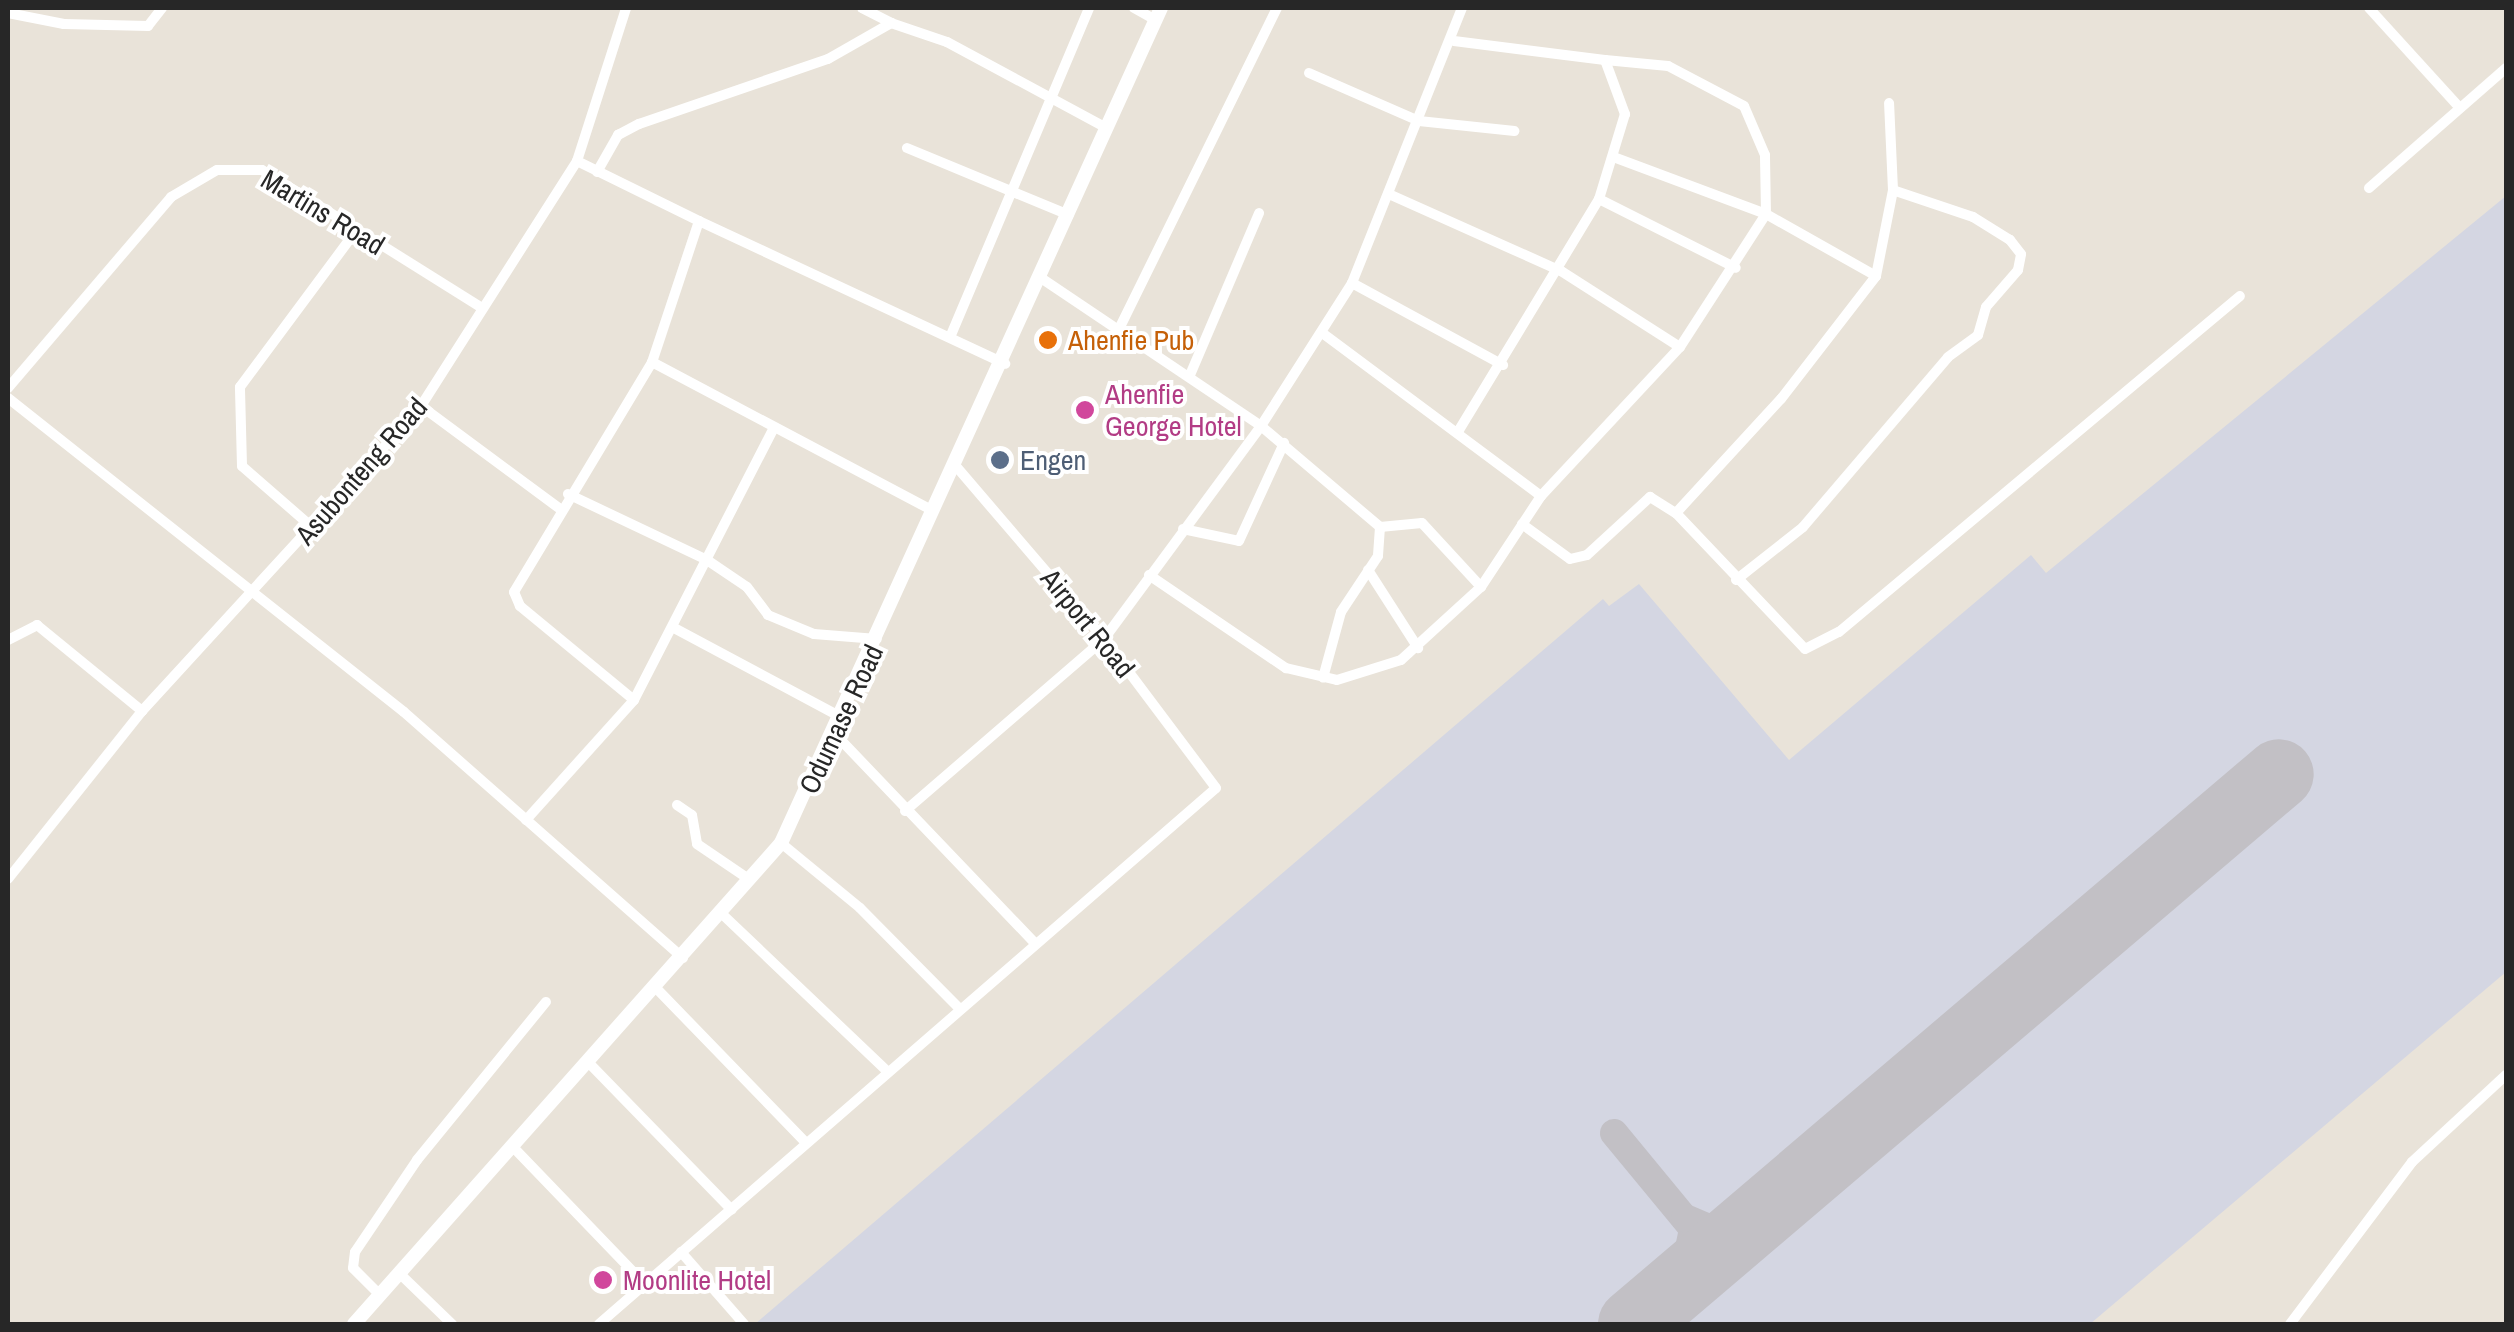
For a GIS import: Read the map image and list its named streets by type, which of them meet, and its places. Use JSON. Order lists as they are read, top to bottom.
{
  "streets": {
    "main road": ["Odumase Road"],
    "street": ["Martins Road", "Asubonteng Road", "Airport Road"]
  },
  "crossings": [
    ["Martins Road", "Asubonteng Road"],
    ["Airport Road", "Odumase Road"]
  ],
  "places": [
    "Ahenfie Pub",
    "Ahenfie George Hotel",
    "Engen",
    "Moonlite Hotel"
  ]
}
